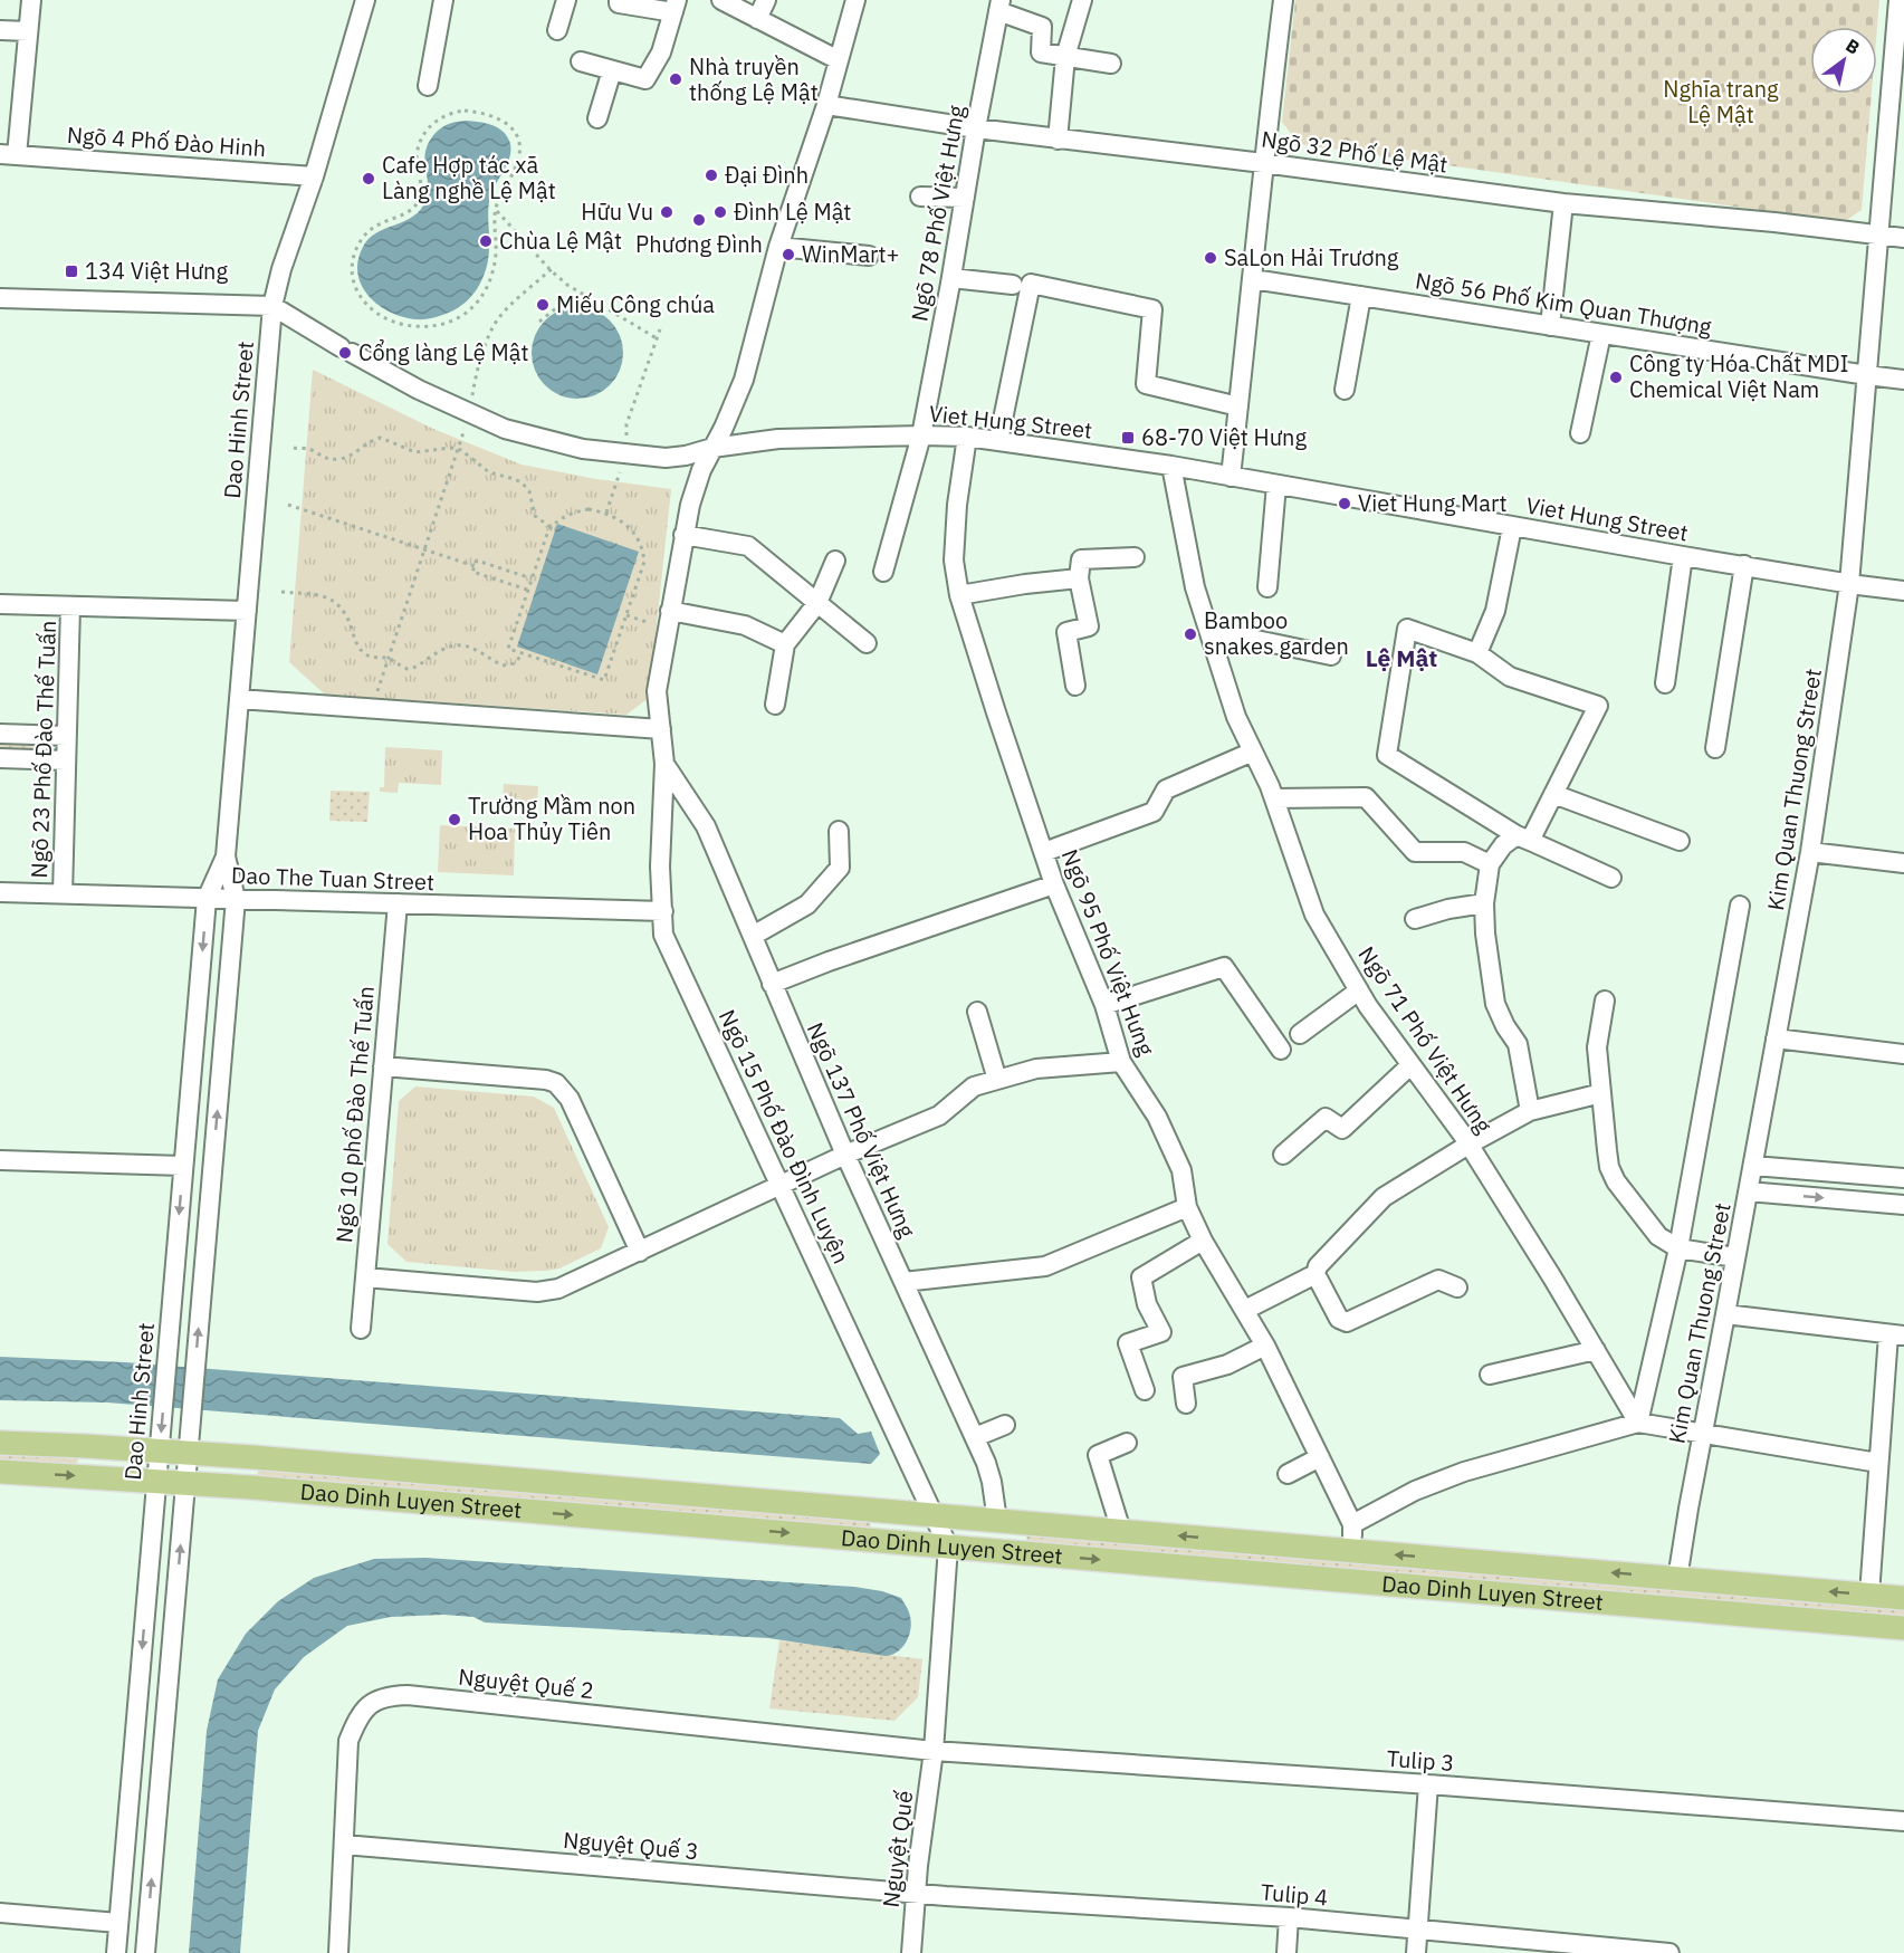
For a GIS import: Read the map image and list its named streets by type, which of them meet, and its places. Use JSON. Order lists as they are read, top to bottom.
{
  "streets": {
    "main road": ["Dao Dinh Luyen Street"],
    "street": [
      "Ngõ 4 Phố Đào Hinh",
      "Ngõ 32 Phố Lệ Mật",
      "Ngõ 78 Phố Việt Hưng",
      "Ngõ 56 Phố Kim Quan Thượng",
      "Dao Hinh Street",
      "Viet Hung Street",
      "Ngõ 23 Phố Đào Thế Tuấn",
      "Kim Quan Thuong Street",
      "Dao The Tuan Street",
      "Ngõ 95 Phố Việt Hưng",
      "Ngõ 71 Phố Việt Hưng",
      "Ngõ 10 phố Đào Thế Tuấn",
      "Ngõ 137 Phố Việt Hưng",
      "Ngõ 15 Phố Đào Đình Luyện",
      "Nguyệt Quế 2",
      "Tulip 3",
      "Nguyệt Quế 3",
      "Nguyệt Quế",
      "Tulip 4"
    ]
  },
  "crossings": [
    ["Ngõ 4 Phố Đào Hinh", "Dao Hinh Street"],
    ["Ngõ 32 Phố Lệ Mật", "Ngõ 78 Phố Việt Hưng"],
    ["Ngõ 32 Phố Lệ Mật", "Kim Quan Thuong Street"],
    ["Ngõ 78 Phố Việt Hưng", "Viet Hung Street"],
    ["Ngõ 56 Phố Kim Quan Thượng", "Kim Quan Thuong Street"],
    ["Dao Hinh Street", "Viet Hung Street"],
    ["Dao Hinh Street", "Dao The Tuan Street"],
    ["Dao Hinh Street", "Dao Dinh Luyen Street"],
    ["Viet Hung Street", "Kim Quan Thuong Street"],
    ["Viet Hung Street", "Ngõ 95 Phố Việt Hưng"],
    ["Viet Hung Street", "Ngõ 71 Phố Việt Hưng"],
    ["Ngõ 23 Phố Đào Thế Tuấn", "Dao The Tuan Street"],
    ["Kim Quan Thuong Street", "Dao Dinh Luyen Street"],
    ["Dao The Tuan Street", "Ngõ 10 phố Đào Thế Tuấn"],
    ["Dao The Tuan Street", "Ngõ 15 Phố Đào Đình Luyện"],
    ["Ngõ 137 Phố Việt Hưng", "Ngõ 15 Phố Đào Đình Luyện"],
    ["Ngõ 137 Phố Việt Hưng", "Dao Dinh Luyen Street"],
    ["Ngõ 15 Phố Đào Đình Luyện", "Dao Dinh Luyen Street"],
    ["Ngõ 15 Phố Đào Đình Luyện", "Nguyệt Quế"],
    ["Dao Dinh Luyen Street", "Nguyệt Quế"],
    ["Nguyệt Quế 2", "Tulip 3"],
    ["Nguyệt Quế 2", "Nguyệt Quế 3"],
    ["Nguyệt Quế 2", "Nguyệt Quế"],
    ["Tulip 3", "Nguyệt Quế"],
    ["Nguyệt Quế 3", "Nguyệt Quế"],
    ["Nguyệt Quế 3", "Tulip 4"],
    ["Nguyệt Quế", "Tulip 4"]
  ],
  "districts": ["Lệ Mật"],
  "parks": ["Nghĩa trang Lệ Mật"],
  "places": {
    "other": [
      "Nhà truyền thống Lệ Mật",
      "Đại Đình",
      "Cafe Hợp tác xã Làng nghề Lệ Mật",
      "Hữu Vu",
      "Đình Lệ Mật",
      "Phương Đình",
      "Chùa Lệ Mật",
      "WinMart+",
      "SaLon Hải Trương",
      "Miếu Công chúa",
      "Cổng làng Lệ Mật",
      "Công ty Hóa Chất MDI Chemical Việt Nam",
      "Viet Hung Mart",
      "Bamboo snakes garden",
      "Trường Mầm non Hoa Thủy Tiên"
    ],
    "transit": ["134 Việt Hưng", "68-70 Việt Hưng"]
  },
  "north": "top right"
}
